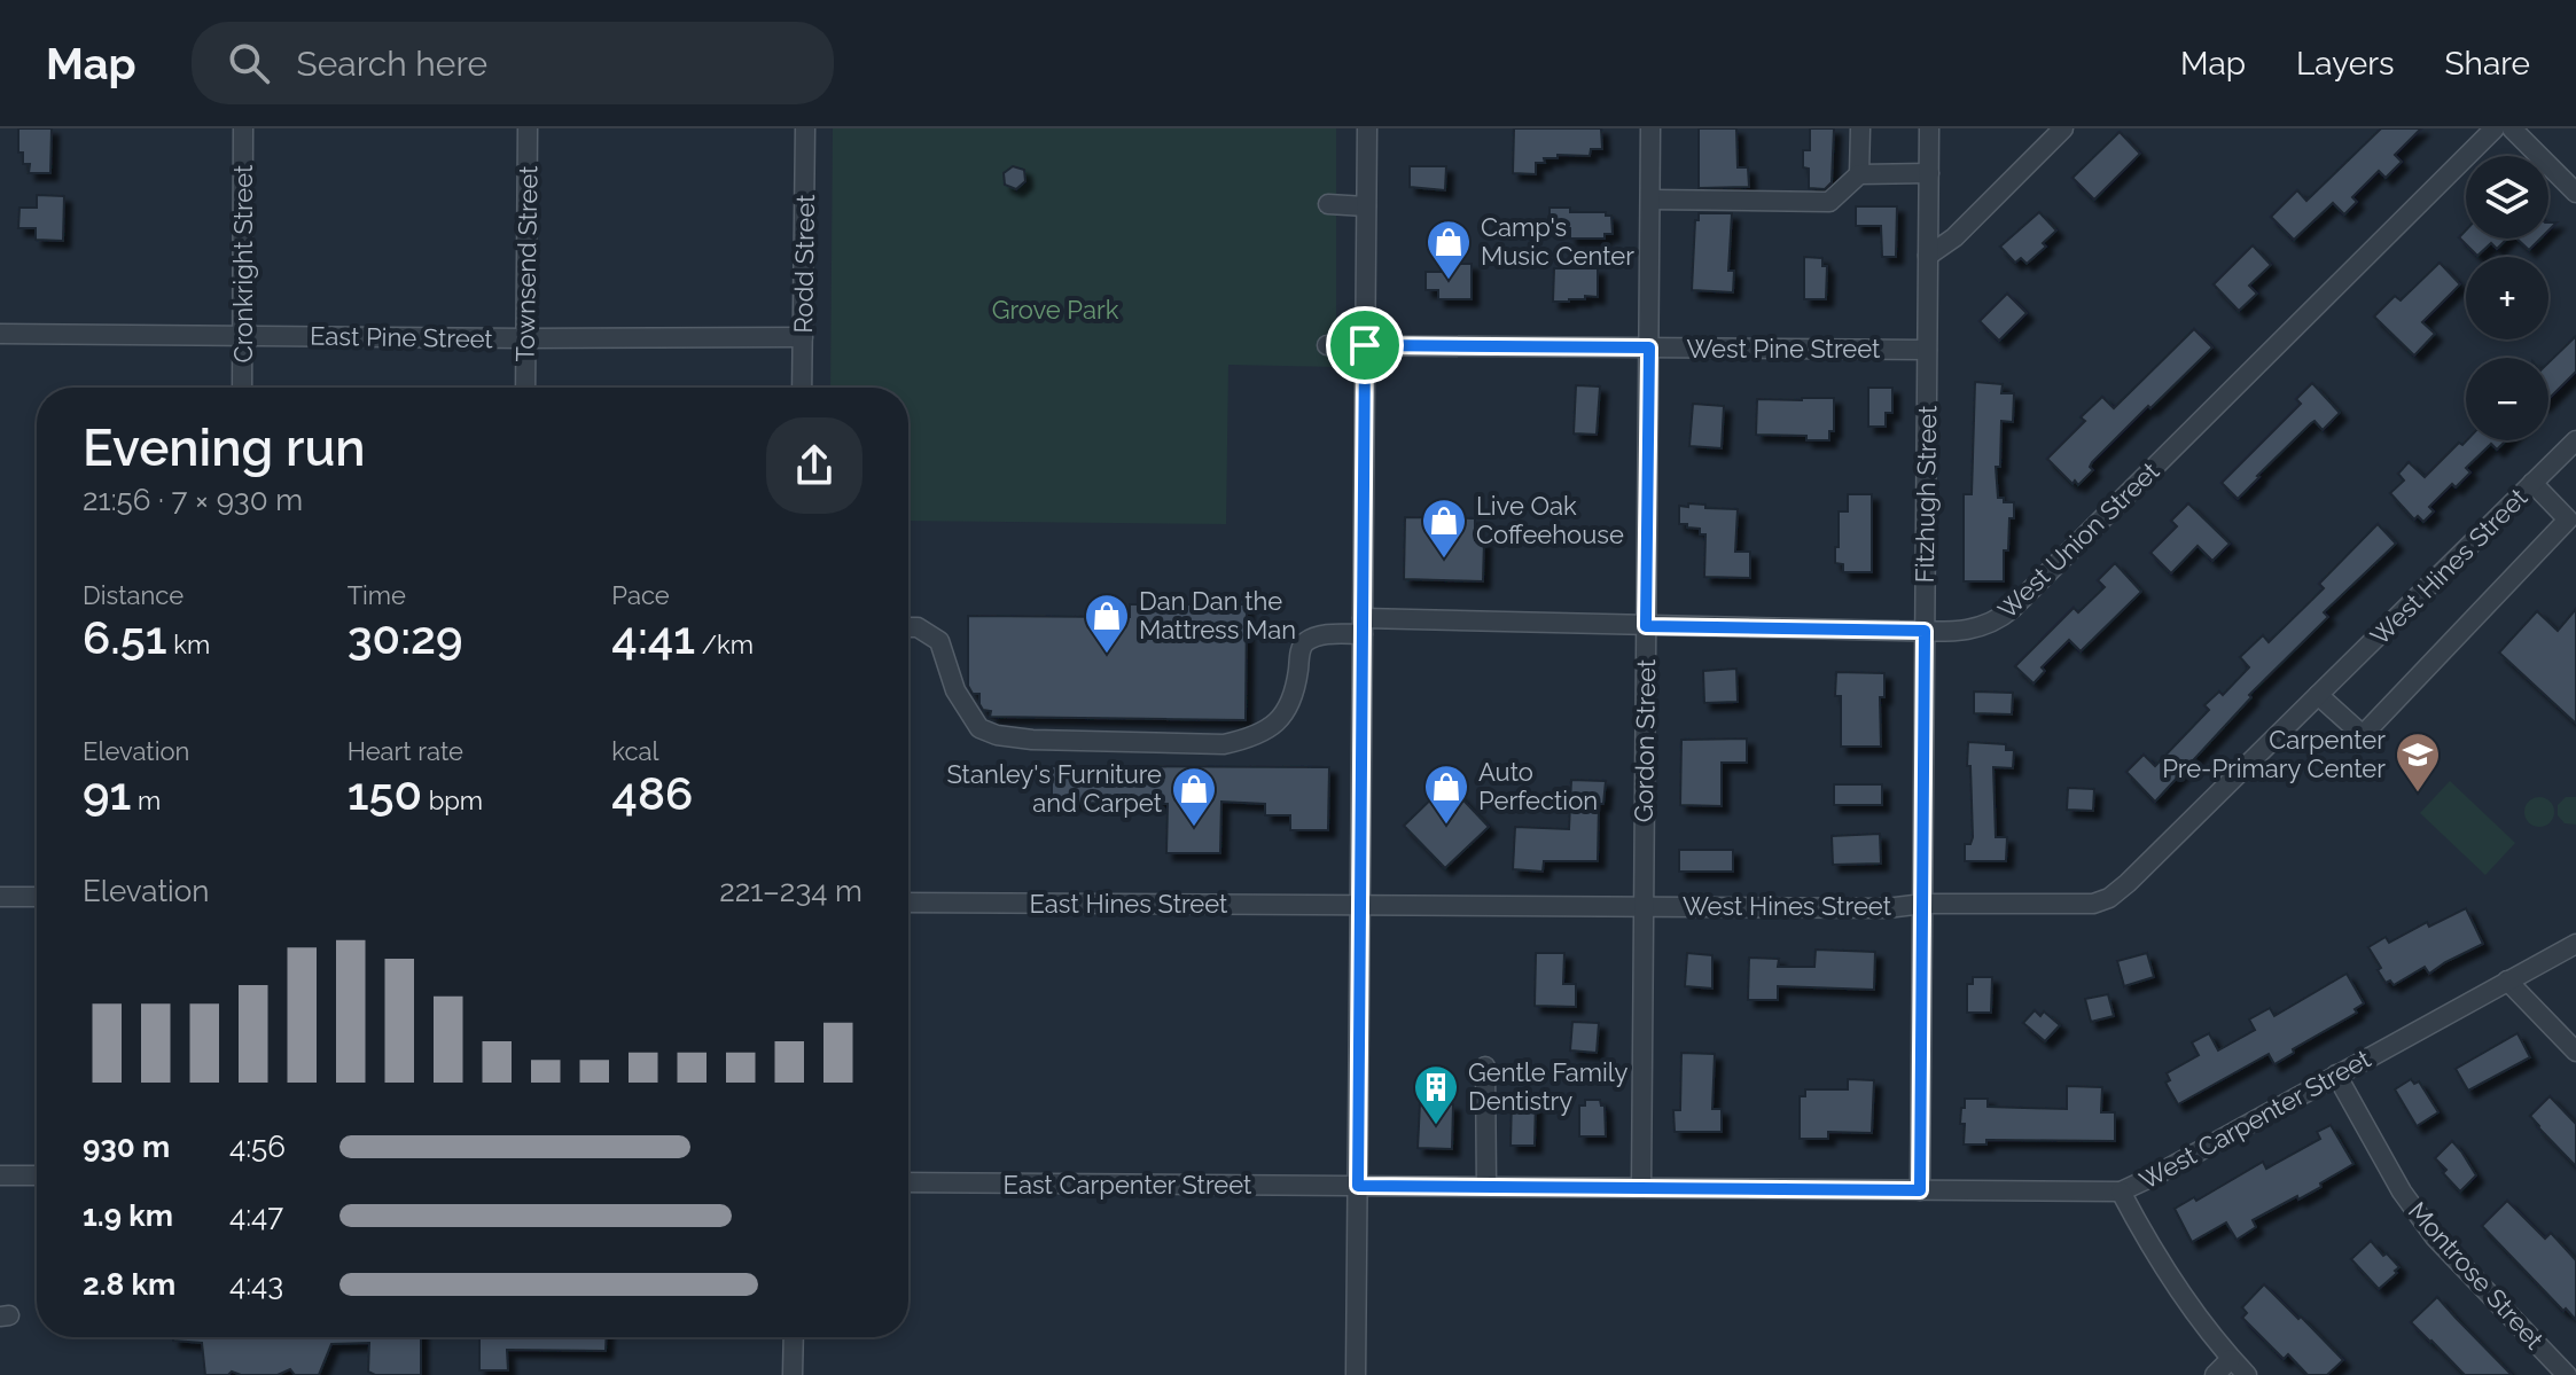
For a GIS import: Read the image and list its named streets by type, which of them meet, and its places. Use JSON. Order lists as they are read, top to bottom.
{
  "streets": {
    "street": [
      "Cronkright Street",
      "Townsend Street",
      "Rodd Street",
      "East Pine Street",
      "West Pine Street",
      "Fitzhugh Street",
      "West Union Street",
      "West Hines Street",
      "Gordon Street",
      "East Hines Street",
      "West Carpenter Street",
      "East Carpenter Street",
      "Montrose Street"
    ]
  },
  "crossings": [
    ["Cronkright Street", "East Pine Street"],
    ["Townsend Street", "East Pine Street"],
    ["Rodd Street", "East Pine Street"],
    ["West Pine Street", "Fitzhugh Street"],
    ["West Pine Street", "Gordon Street"],
    ["Fitzhugh Street", "West Union Street"],
    ["Fitzhugh Street", "West Hines Street"],
    ["Fitzhugh Street", "West Carpenter Street"],
    ["West Union Street", "Gordon Street"],
    ["West Hines Street", "Gordon Street"],
    ["West Hines Street", "East Hines Street"],
    ["Gordon Street", "West Carpenter Street"],
    ["West Carpenter Street", "East Carpenter Street"],
    ["West Carpenter Street", "Montrose Street"]
  ],
  "parks": ["Grove Park"],
  "places": {
    "shop": [
      "Camp's Music Center",
      "Live Oak Coffeehouse",
      "Dan Dan the Mattress Man",
      "Auto Perfection",
      "Stanley's Furniture and Carpet"
    ],
    "school or university": ["Carpenter Pre-Primary Center"],
    "building": ["Gentle Family Dentistry"]
  },
  "page": {
    "header": "Map",
    "search": "Search here",
    "nav": ["Map", "Layers", "Share"],
    "map_buttons": ["+", "−"],
    "heading": ["Evening run", "21:56 · 7 × 930 m"],
    "stats": [
      ["Distance", "6.51 km"],
      ["Time", "30:29"],
      ["Pace", "4:41 /km"],
      ["Elevation", "91 m"],
      ["Heart rate", "150 bpm"],
      ["kcal", "486"]
    ],
    "chart": ["Elevation", "221–234 m"],
    "list": [
      {
        "name": "930 m",
        "note": "4:56"
      },
      {
        "name": "1.9 km",
        "note": "4:47"
      },
      {
        "name": "2.8 km",
        "note": "4:43"
      }
    ]
  }
}
